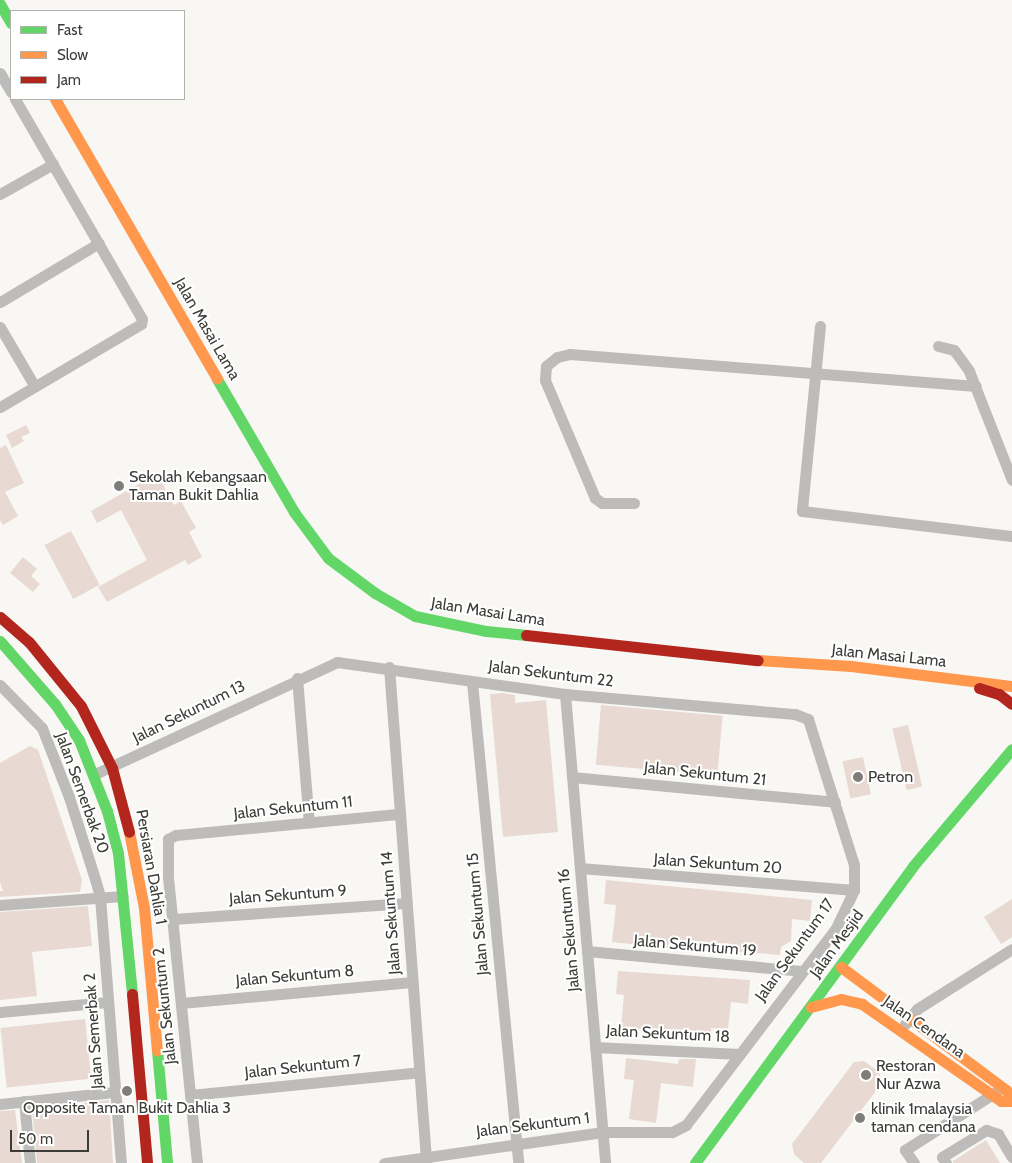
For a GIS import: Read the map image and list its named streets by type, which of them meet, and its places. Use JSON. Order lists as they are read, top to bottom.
{
  "streets": {
    "main road": [
      "Jalan Masai Lama",
      "Persiaran Dahlia 1",
      "Jalan Mesjid",
      "Jalan Cendana"
    ],
    "street": [
      "Jalan Sekuntum 22",
      "Jalan Sekuntum 13",
      "Jalan Sekuntum 21",
      "Jalan Semerbak 20",
      "Jalan Sekuntum 11",
      "Jalan Sekuntum 20",
      "Jalan Sekuntum 9",
      "Jalan Sekuntum 14",
      "Jalan Sekuntum 15",
      "Jalan Sekuntum 16",
      "Jalan Sekuntum 19",
      "Jalan Sekuntum 17",
      "Jalan Sekuntum 8",
      "Jalan Sekuntum 2",
      "Jalan Semerbak 2",
      "Jalan Sekuntum 18",
      "Jalan Sekuntum 7",
      "Jalan Sekuntum 1"
    ]
  },
  "crossings": [
    ["Jalan Sekuntum 22", "Jalan Sekuntum 13"],
    ["Jalan Sekuntum 22", "Jalan Sekuntum 14"],
    ["Jalan Sekuntum 22", "Jalan Sekuntum 15"],
    ["Jalan Sekuntum 22", "Jalan Sekuntum 16"],
    ["Jalan Sekuntum 22", "Jalan Sekuntum 17"],
    ["Jalan Sekuntum 13", "Persiaran Dahlia 1"],
    ["Jalan Sekuntum 21", "Jalan Sekuntum 16"],
    ["Jalan Sekuntum 21", "Jalan Sekuntum 17"],
    ["Jalan Semerbak 20", "Jalan Semerbak 2"],
    ["Jalan Sekuntum 11", "Jalan Sekuntum 14"],
    ["Jalan Sekuntum 11", "Jalan Sekuntum 2"],
    ["Jalan Sekuntum 20", "Jalan Sekuntum 16"],
    ["Jalan Sekuntum 20", "Jalan Sekuntum 17"],
    ["Jalan Sekuntum 9", "Jalan Sekuntum 14"],
    ["Jalan Sekuntum 9", "Jalan Sekuntum 2"],
    ["Jalan Sekuntum 14", "Jalan Sekuntum 8"],
    ["Jalan Sekuntum 14", "Jalan Sekuntum 7"],
    ["Jalan Sekuntum 14", "Jalan Sekuntum 1"],
    ["Jalan Sekuntum 15", "Jalan Sekuntum 1"],
    ["Jalan Sekuntum 16", "Jalan Sekuntum 19"],
    ["Jalan Sekuntum 16", "Jalan Sekuntum 18"],
    ["Jalan Sekuntum 16", "Jalan Sekuntum 1"],
    ["Jalan Mesjid", "Jalan Cendana"],
    ["Jalan Sekuntum 19", "Jalan Sekuntum 17"],
    ["Jalan Sekuntum 17", "Jalan Sekuntum 18"],
    ["Jalan Sekuntum 17", "Jalan Sekuntum 1"],
    ["Jalan Sekuntum 8", "Jalan Sekuntum 2"],
    ["Jalan Sekuntum 2", "Jalan Sekuntum 7"]
  ],
  "places": [
    "Sekolah Kebangsaan Taman Bukit Dahlia",
    "Petron",
    "Restoran Nur Azwa",
    "Opposite Taman Bukit Dahlia 3",
    "klinik 1malaysia taman cendana"
  ],
  "legend": ["Fast", "Slow", "Jam"],
  "scale_bar": "50 m"
}
